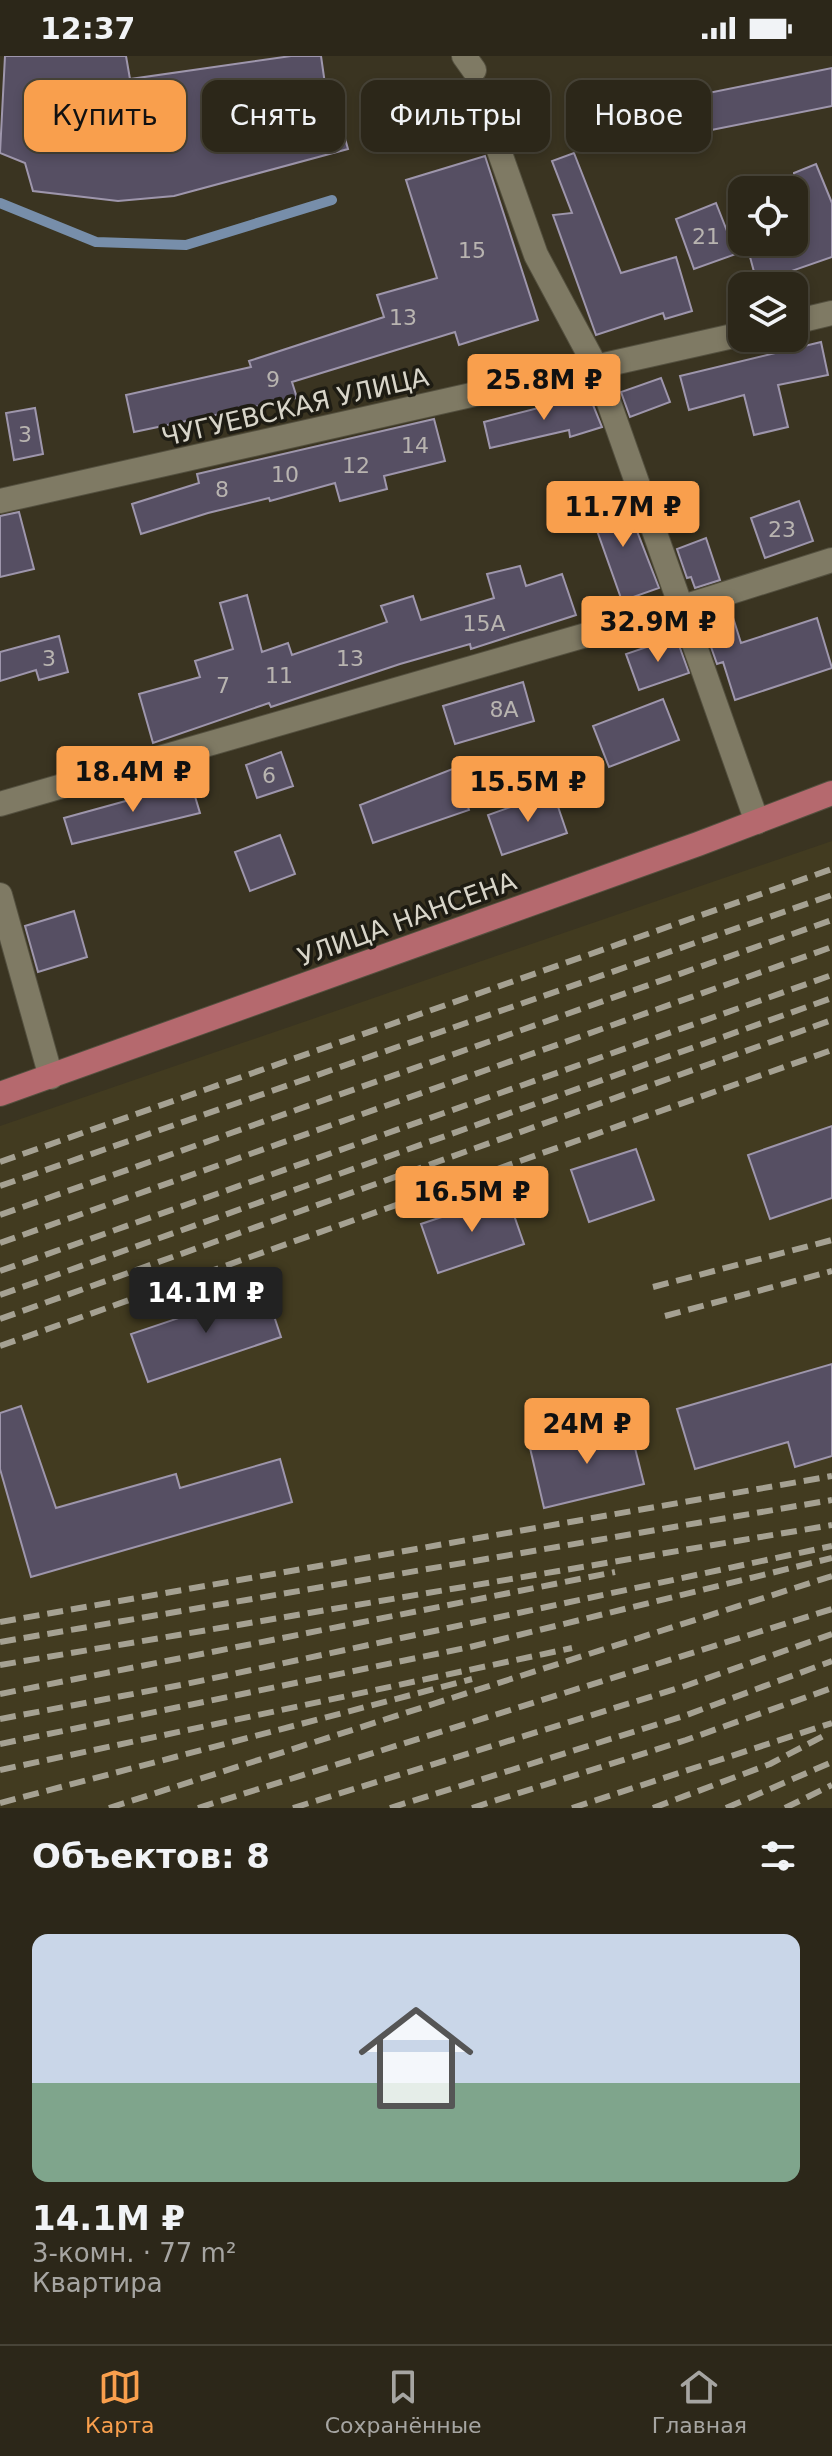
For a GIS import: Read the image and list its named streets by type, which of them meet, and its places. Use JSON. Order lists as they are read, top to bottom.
{
  "streets": {
    "main road": ["УЛИЦА НАНСЕНА"],
    "street": ["ЧУГУЕВСКАЯ УЛИЦА"]
  },
  "house_numbers": [
    "21",
    "15",
    "13",
    "9",
    "3",
    "14",
    "12",
    "10",
    "8",
    "23",
    "15А",
    "3",
    "13",
    "11",
    "7",
    "8А",
    "6"
  ],
  "page": {
    "status": "12:37",
    "chip": [
      "Купить",
      "Снять",
      "Фильтры",
      "Новое"
    ],
    "price": [
      "25.8M ₽",
      "11.7M ₽",
      "32.9M ₽",
      "18.4M ₽",
      "15.5M ₽",
      "16.5M ₽",
      "14.1M ₽",
      "24M ₽"
    ],
    "heading": "Объектов: 8",
    "list": [
      {
        "name": "14.1M ₽",
        "note": "3-комн. · 77 m² · Квартира"
      }
    ],
    "tabs": ["Карта", "Сохранённые", "Главная"]
  }
}
